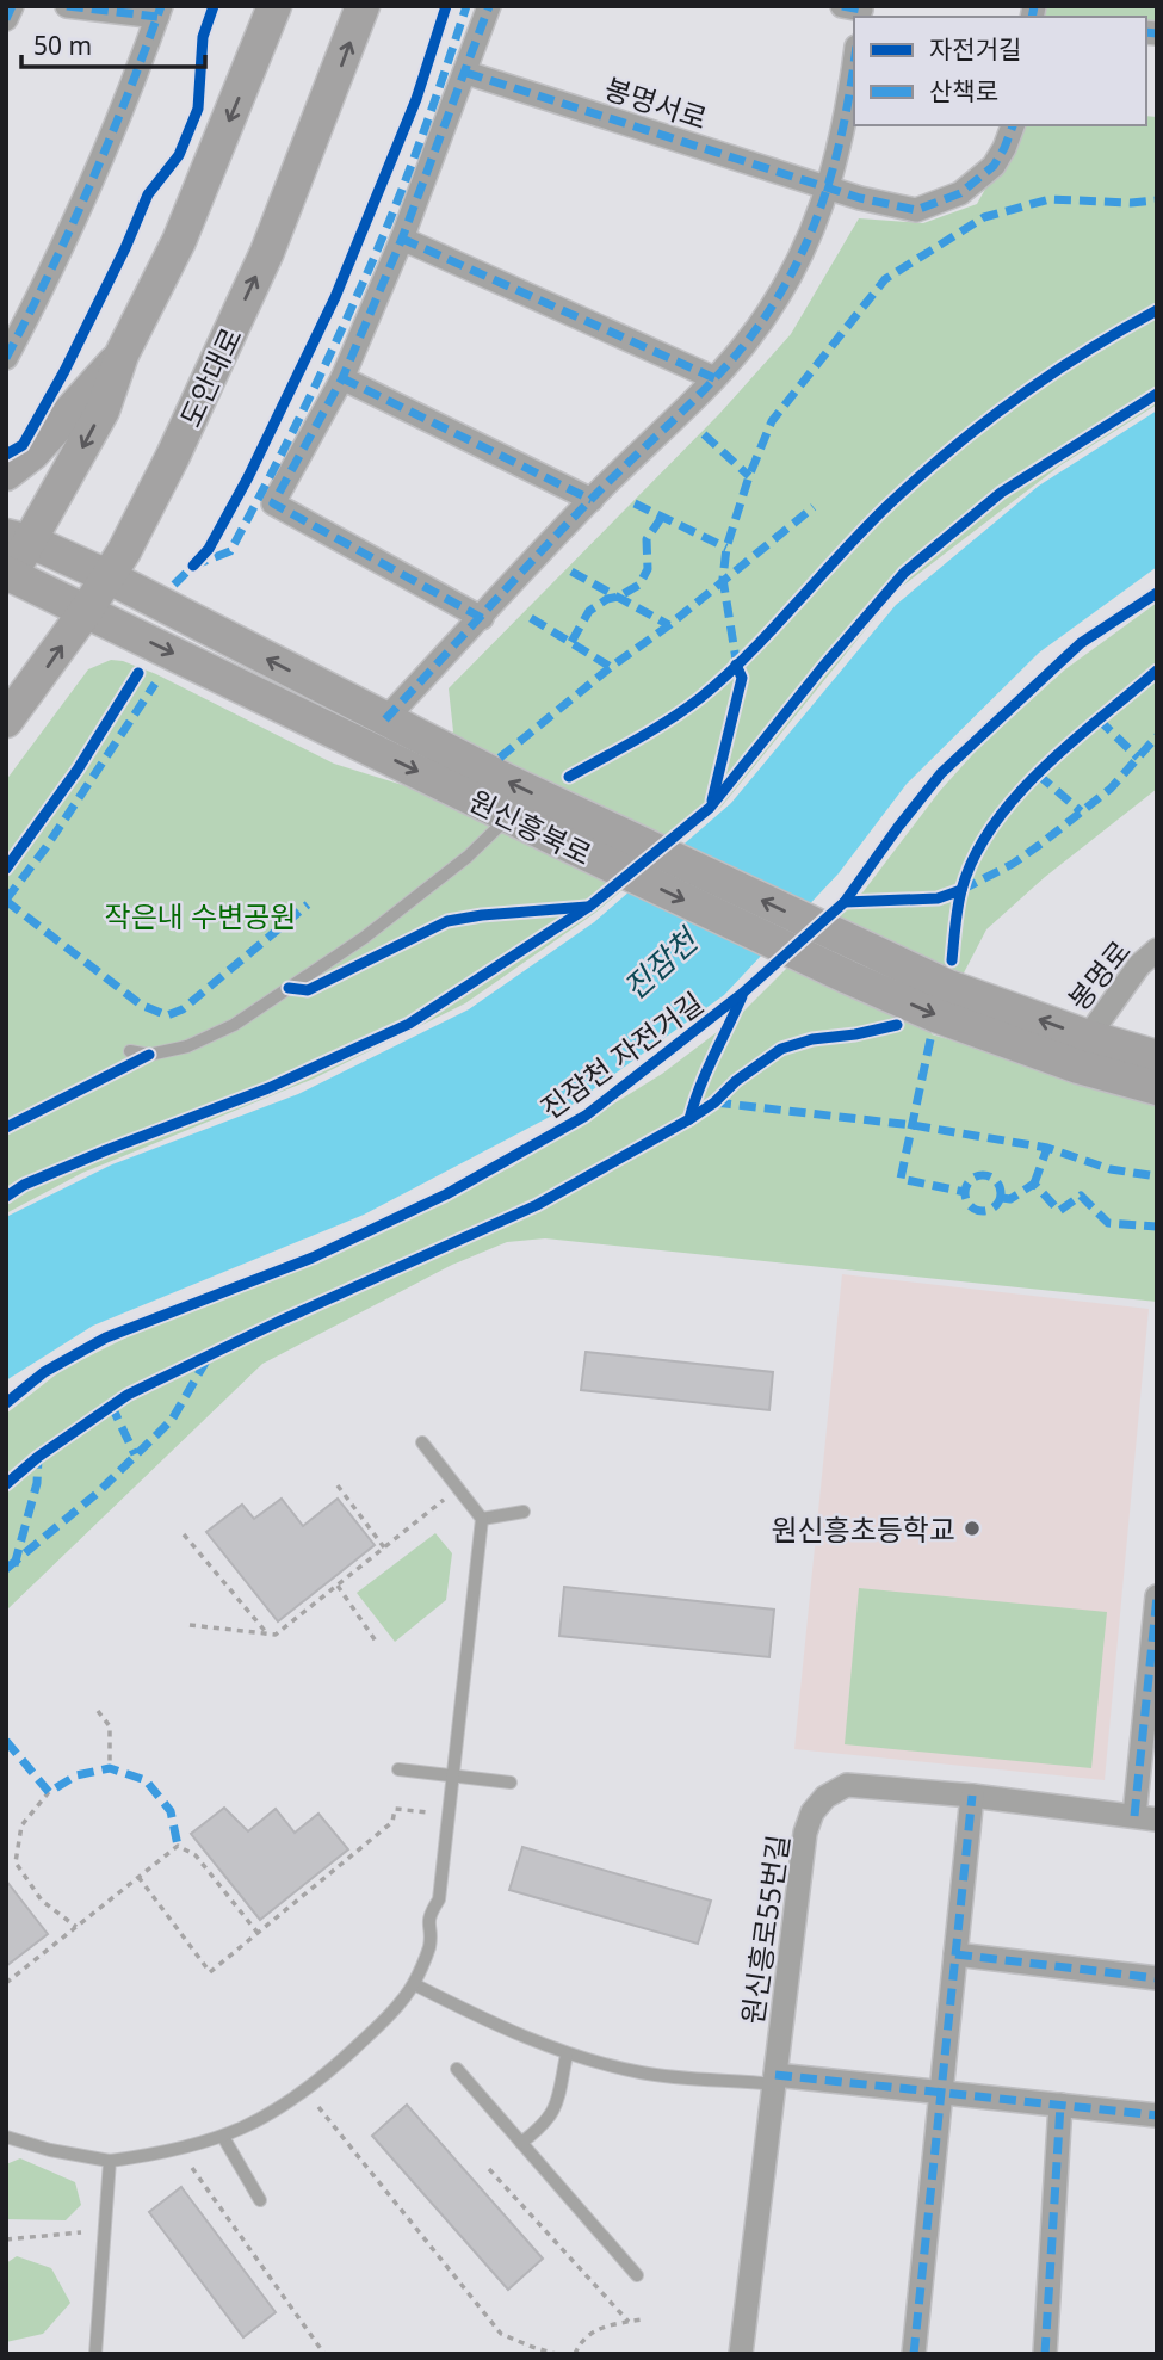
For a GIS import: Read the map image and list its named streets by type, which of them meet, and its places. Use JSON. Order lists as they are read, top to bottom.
{
  "streets": {
    "street": [
      "봉명서로",
      "도안대로",
      "원신흥북로",
      "봉명로",
      "원신흥로55번길"
    ],
    "cycle path": ["진잠천 자전거길"]
  },
  "crossings": [
    ["도안대로", "원신흥북로"],
    ["원신흥북로", "봉명로"]
  ],
  "water": ["진잠천"],
  "parks": ["작은내 수변공원"],
  "places": ["원신흥초등학교"],
  "legend": ["자전거길", "산책로"],
  "scale_bar": "50 m"
}
